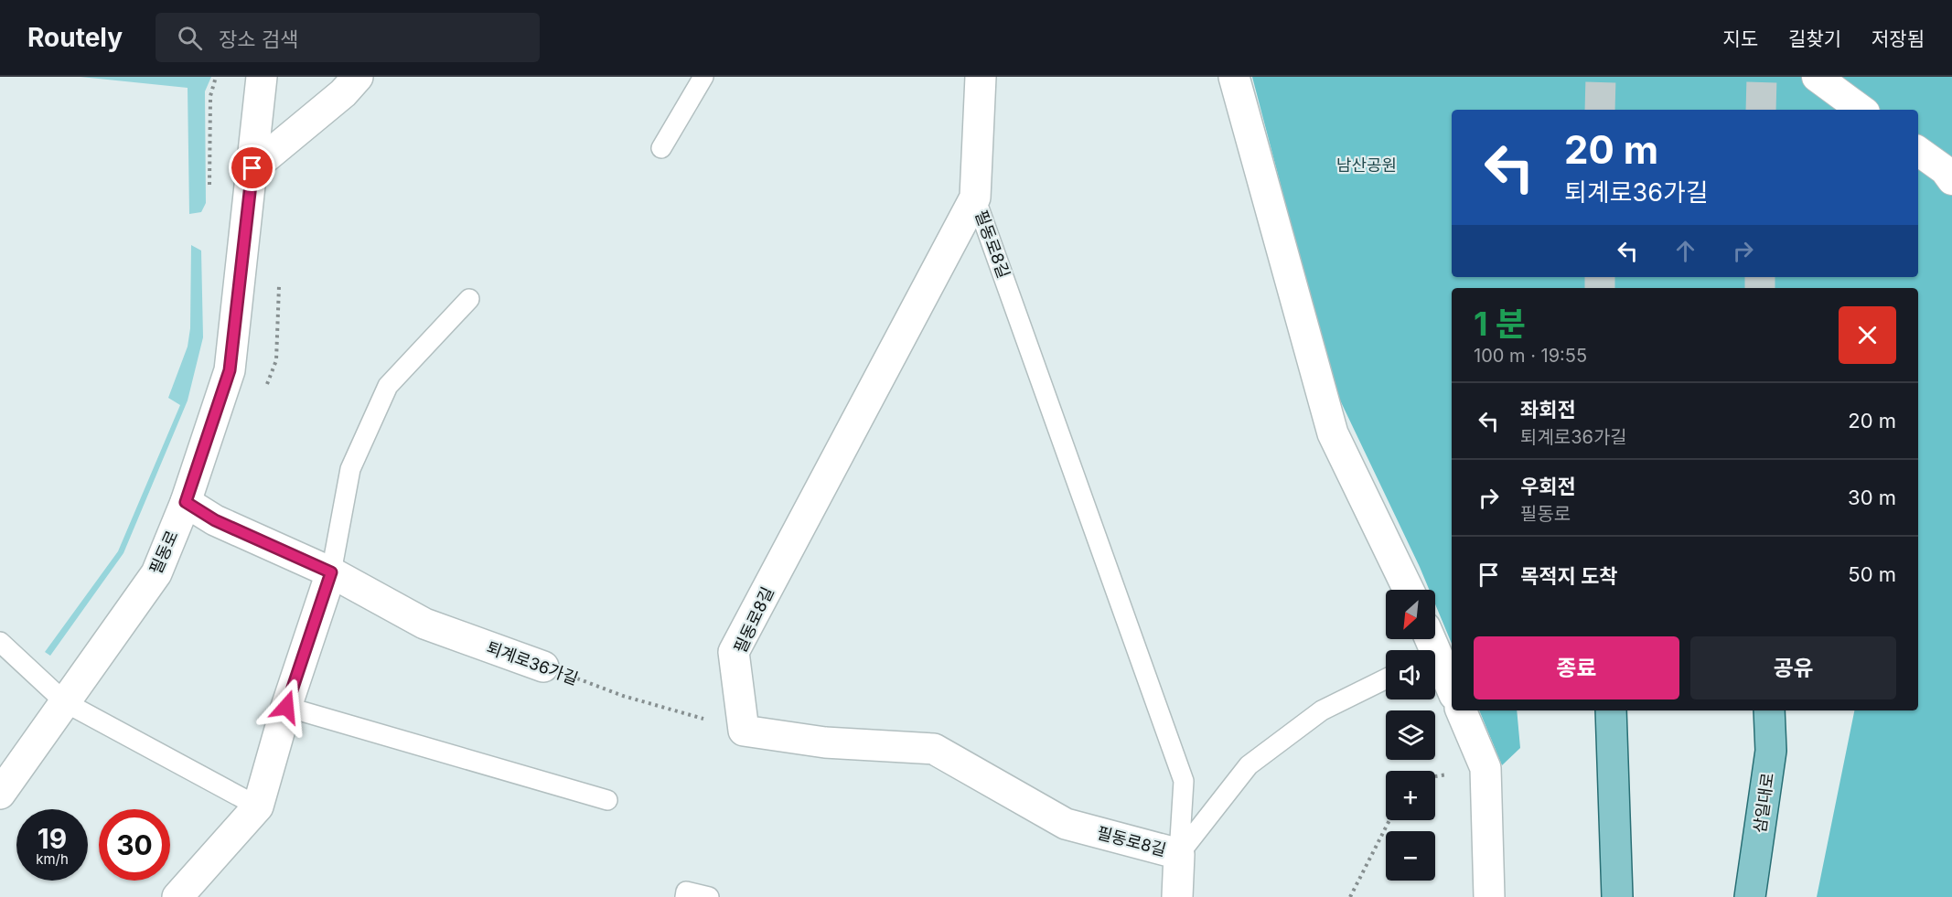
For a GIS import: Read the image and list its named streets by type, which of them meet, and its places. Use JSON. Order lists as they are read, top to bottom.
{
  "streets": {
    "main road": ["삼일대로"],
    "street": ["필동로8길", "필동로", "퇴계로36가길"]
  },
  "crossings": [
    ["필동로8길", "퇴계로36가길"],
    ["필동로", "퇴계로36가길"]
  ],
  "parks": ["남산공원"],
  "north": "bottom left",
  "page": {
    "header": "Routely",
    "search": "장소 검색",
    "nav": ["지도", "길찾기", "저장됨"],
    "turn": ["20 m", "퇴계로36가길"],
    "heading": ["1 분", "100 m · 19:55"],
    "list": [
      {
        "name": "좌회전",
        "note": "퇴계로36가길",
        "value": "20 m"
      },
      {
        "name": "우회전",
        "note": "필동로",
        "value": "30 m"
      },
      {
        "name": "목적지 도착",
        "value": "50 m"
      }
    ],
    "map_buttons": ["+", "−"],
    "buttons": ["종료", "공유"],
    "speed": "19 km/h",
    "limit": "30"
  }
}
